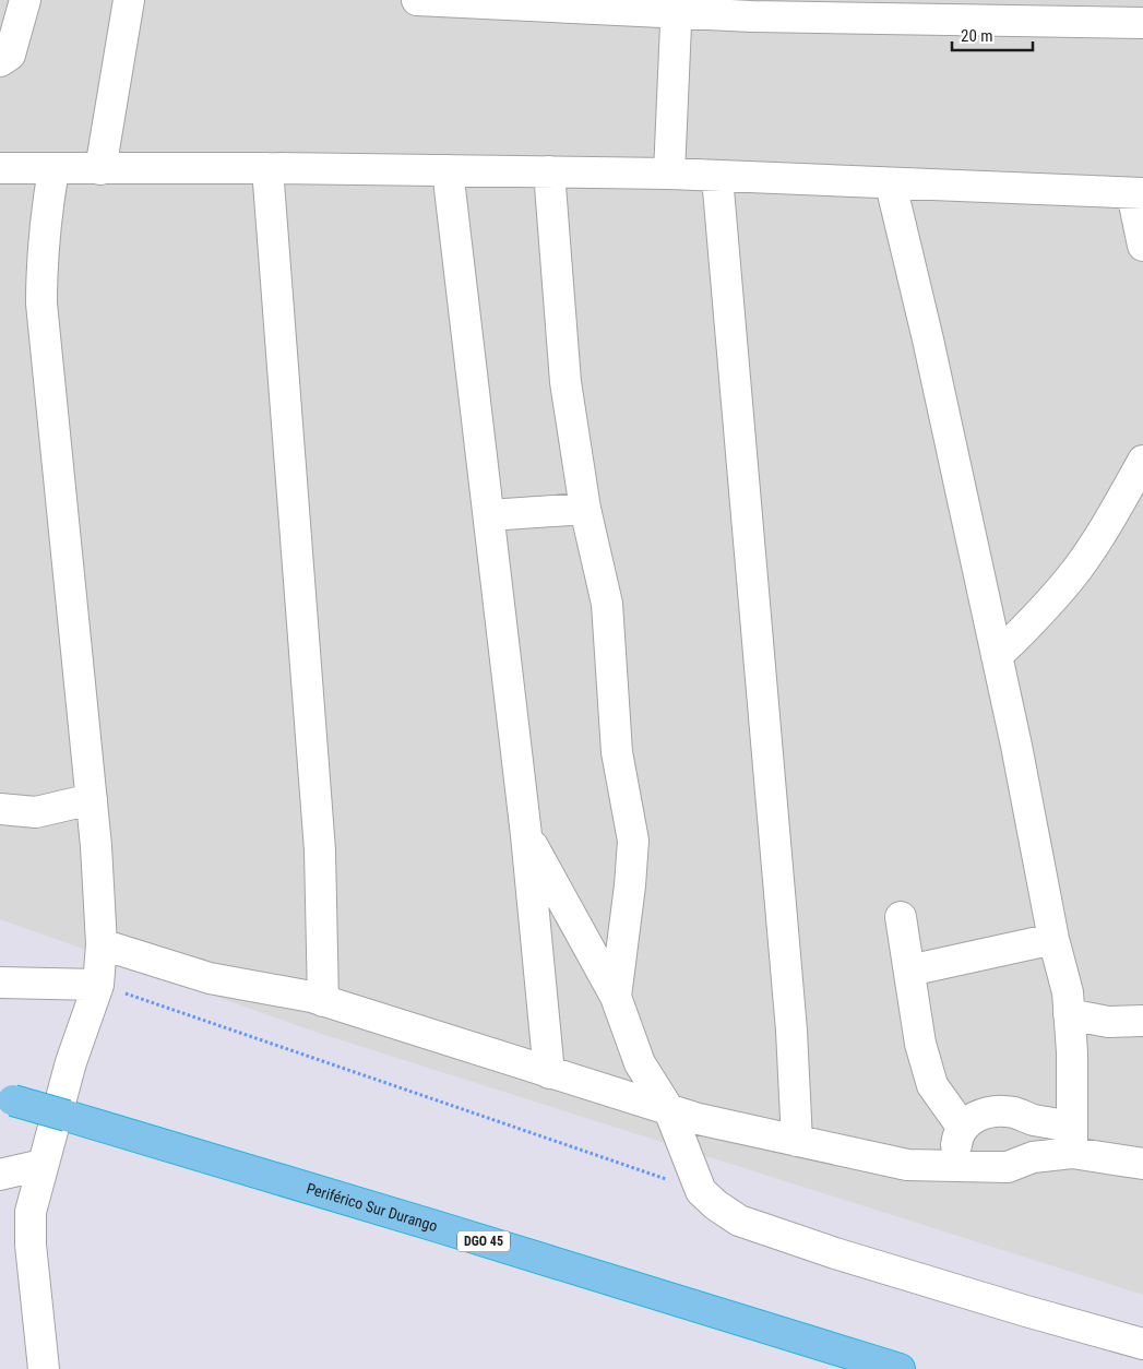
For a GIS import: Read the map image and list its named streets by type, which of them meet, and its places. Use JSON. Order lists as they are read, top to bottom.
{
  "streets": {
    "highway": ["Periférico Sur Durango", "DGO 45"]
  },
  "scale_bar": "20 m"
}
